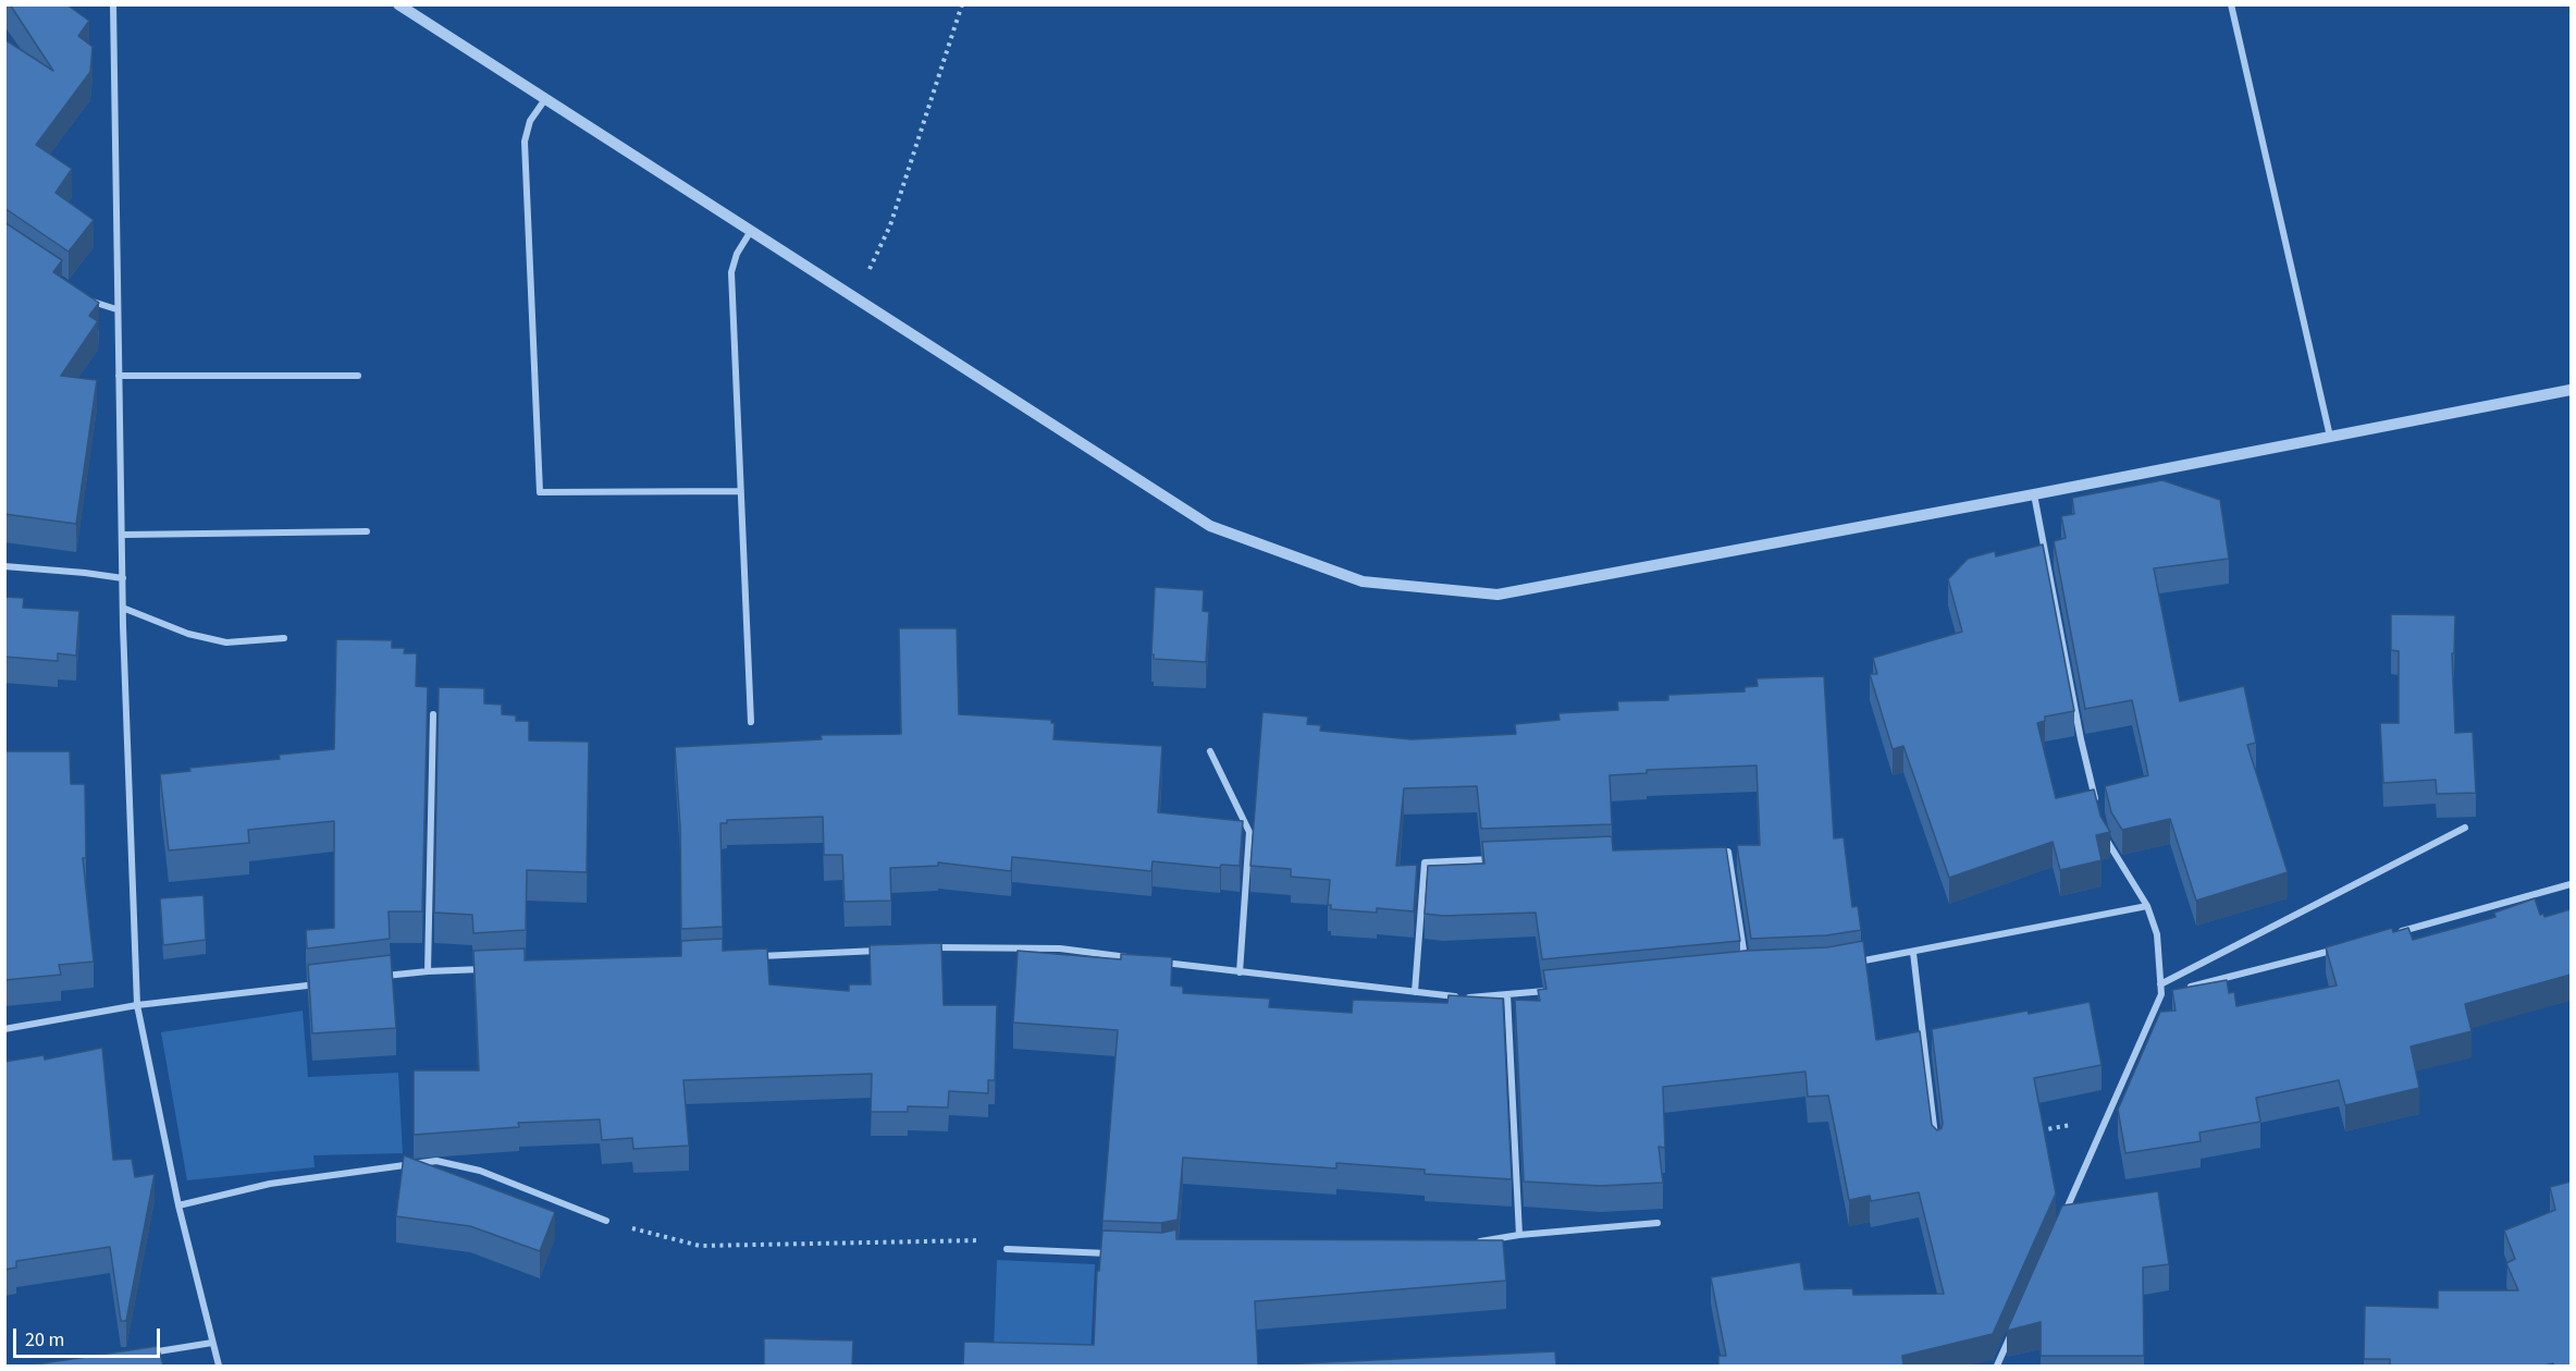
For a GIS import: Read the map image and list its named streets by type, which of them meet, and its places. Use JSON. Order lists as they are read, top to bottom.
{
  "scale_bar": "20 m"
}
